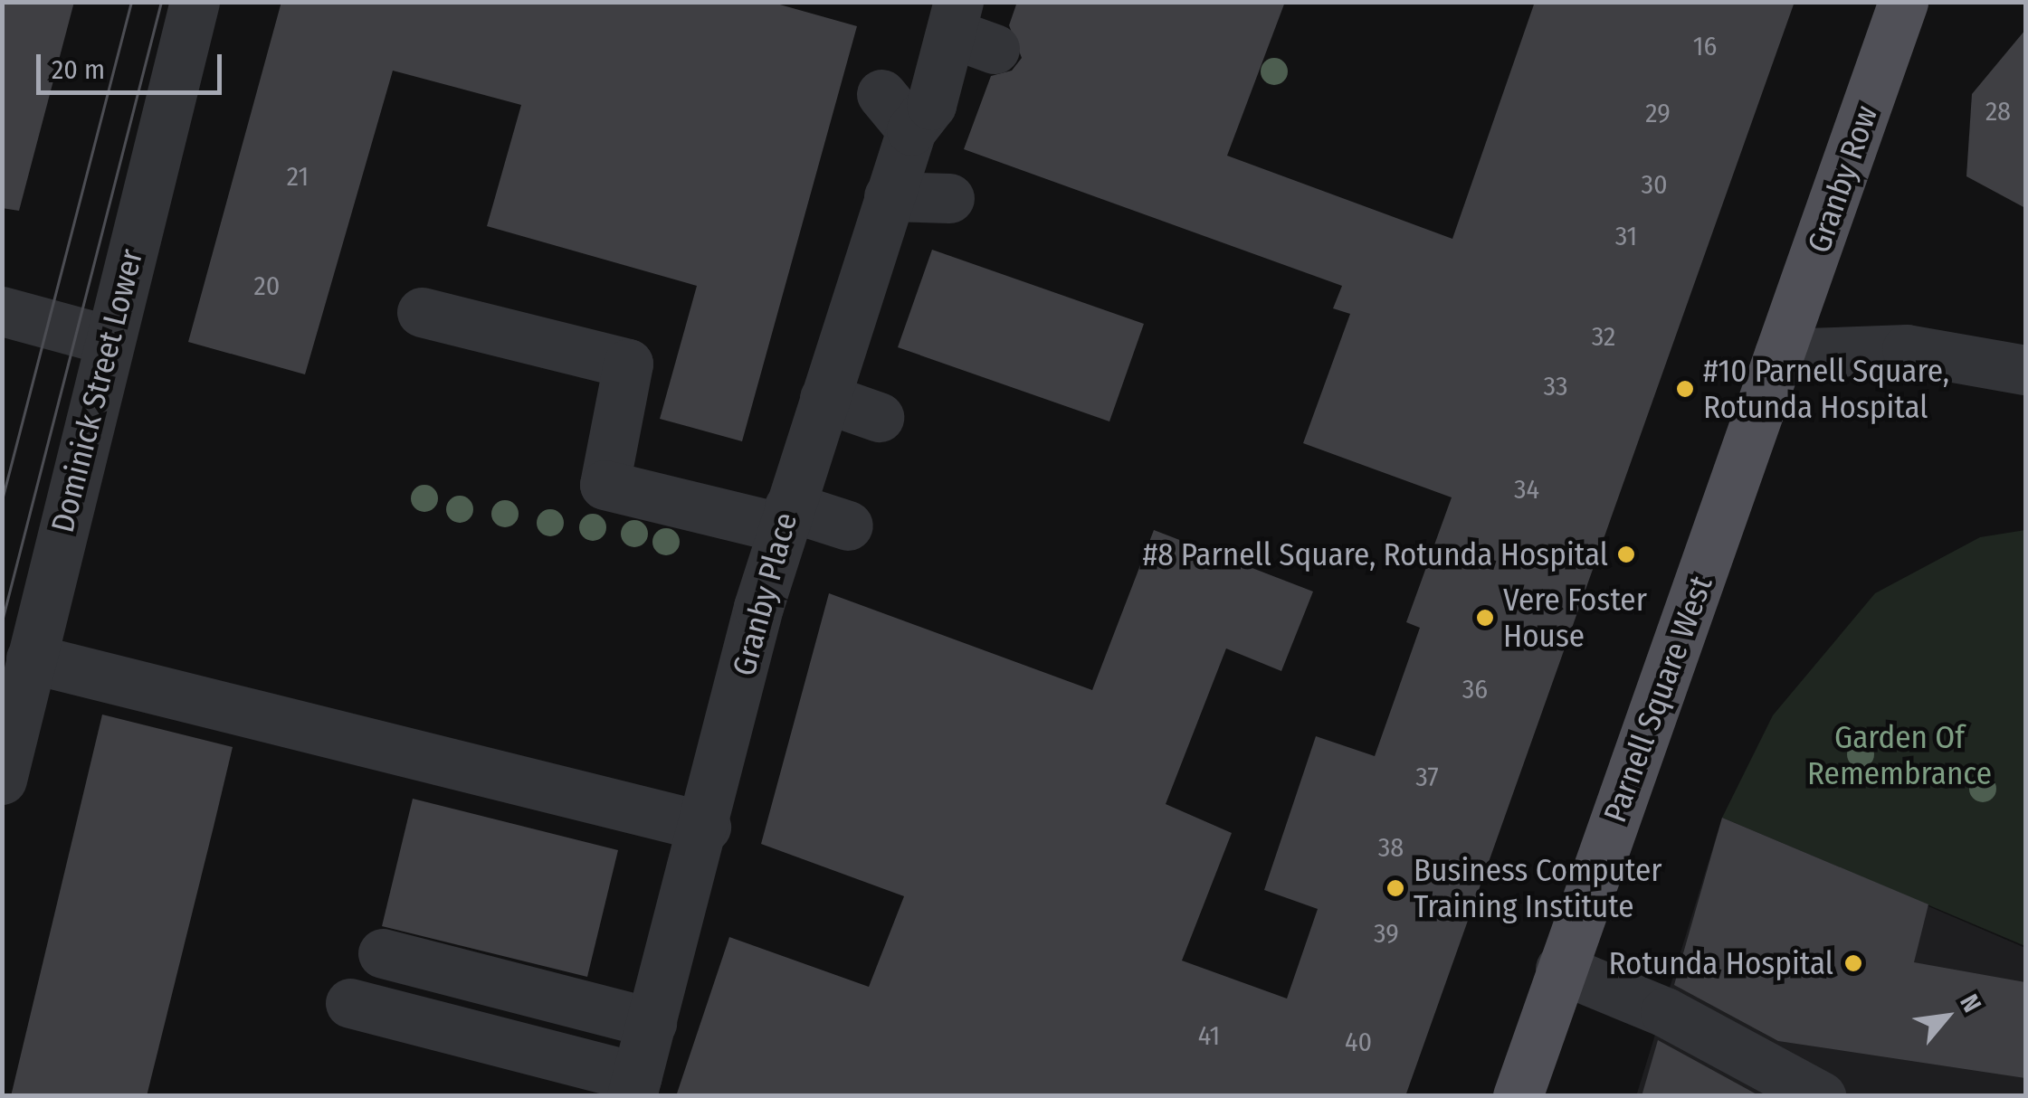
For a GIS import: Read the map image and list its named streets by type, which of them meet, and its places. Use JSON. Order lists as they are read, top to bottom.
{
  "streets": {
    "main road": ["Granby Row", "Parnell Square West"],
    "street": ["Dominick Street Lower", "Granby Place"]
  },
  "crossings": [
    ["Granby Row", "Parnell Square West"]
  ],
  "parks": ["Garden Of Remembrance"],
  "places": [
    "#10 Parnell Square, Rotunda Hospital",
    "#8 Parnell Square, Rotunda Hospital",
    "Vere Foster House",
    "Business Computer Training Institute",
    "Rotunda Hospital"
  ],
  "house_numbers": [
    "16",
    "28",
    "29",
    "21",
    "30",
    "31",
    "20",
    "32",
    "33",
    "34",
    "36",
    "37",
    "38",
    "39",
    "41",
    "40"
  ],
  "scale_bar": "20 m",
  "north": "top right"
}
